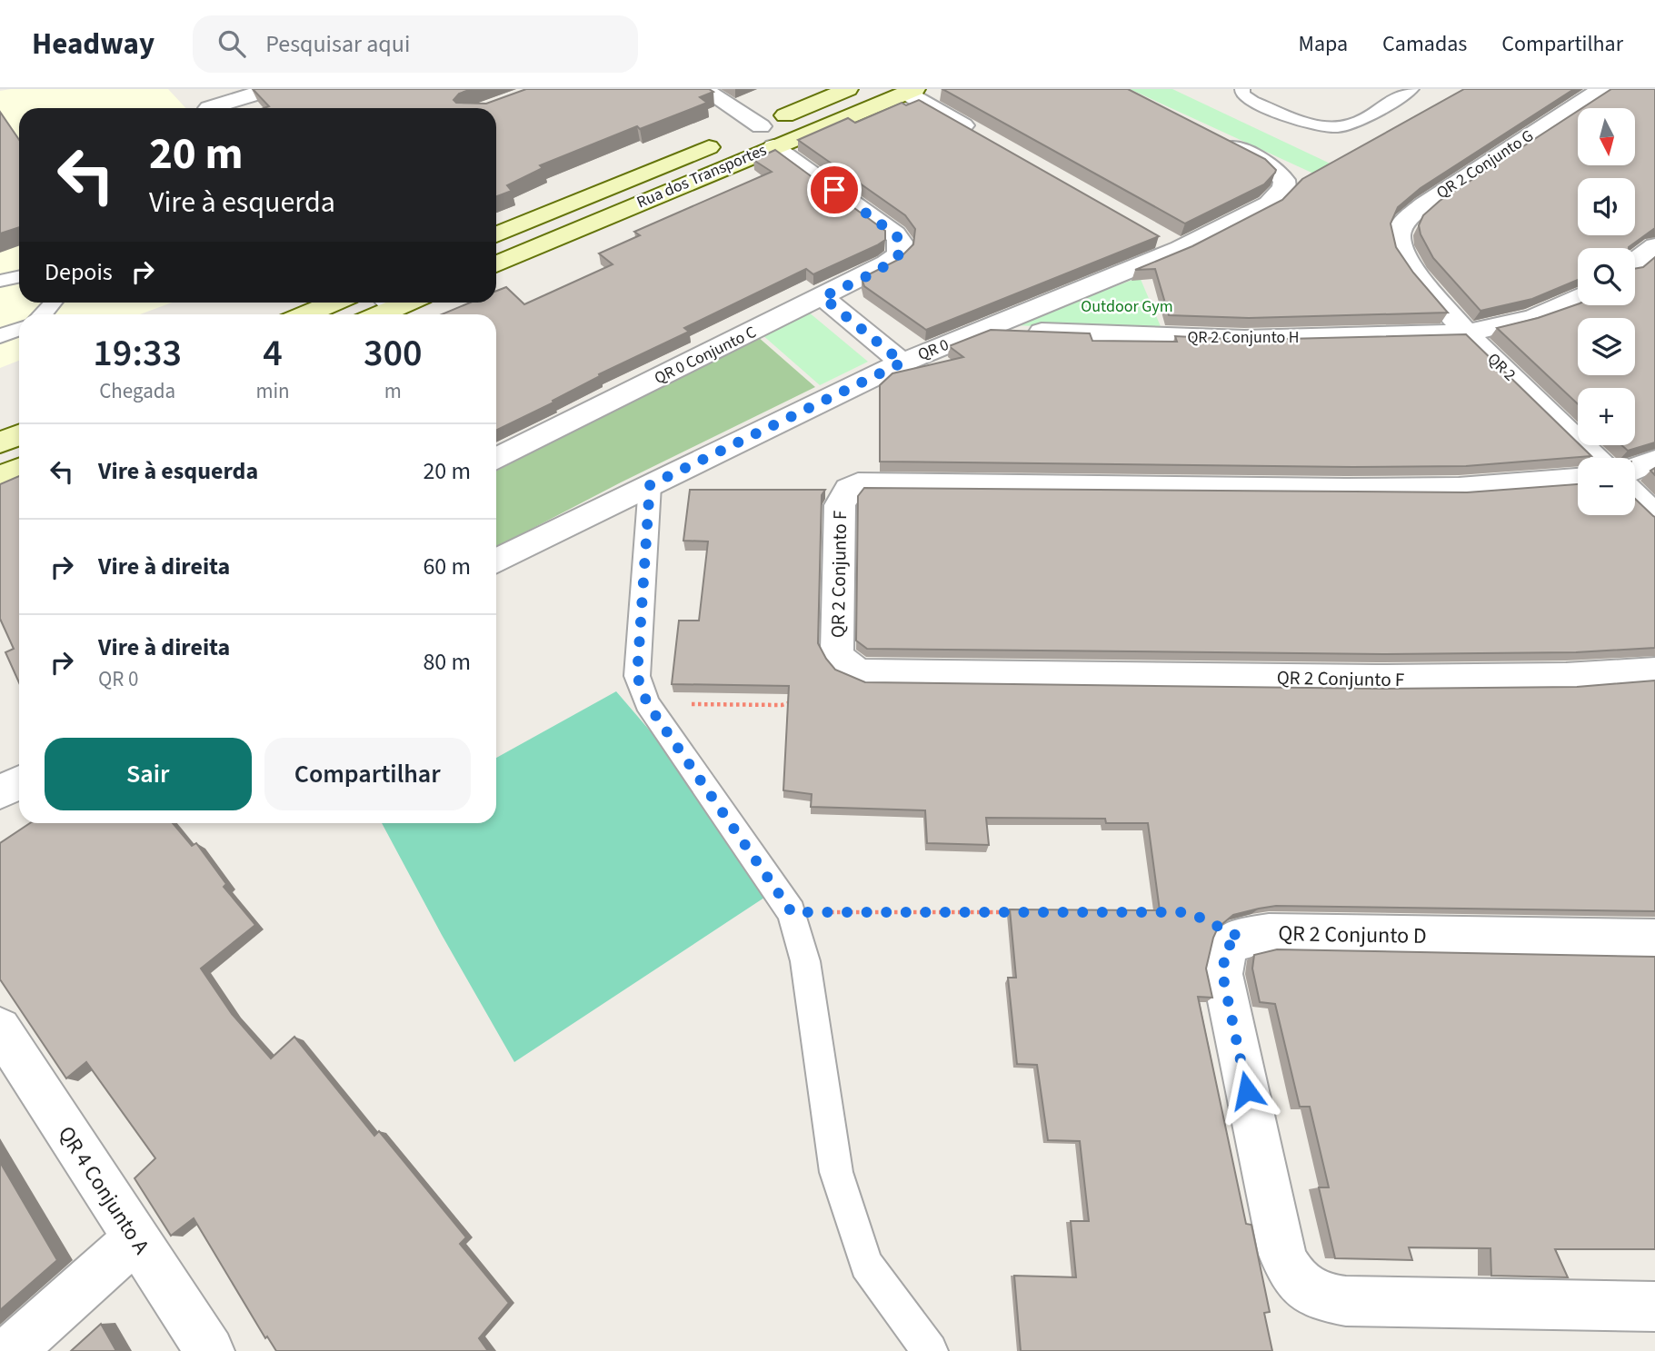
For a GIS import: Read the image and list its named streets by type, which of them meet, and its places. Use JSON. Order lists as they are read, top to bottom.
{
  "streets": {
    "street": [
      "QR 2 Conjunto G",
      "Rua dos Transportes",
      "QR 2 Conjunto H",
      "QR 0",
      "QR 0 Conjunto C",
      "QR 2",
      "QR 2 Conjunto F",
      "QR 2 Conjunto D",
      "QR 4 Conjunto A"
    ]
  },
  "crossings": [
    ["QR 2 Conjunto G", "QR 2"],
    ["Rua dos Transportes", "QR 0 Conjunto C"],
    ["QR 2 Conjunto H", "QR 0"],
    ["QR 2 Conjunto H", "QR 2"]
  ],
  "parks": ["Outdoor Gym"],
  "north": "bottom",
  "page": {
    "header": "Headway",
    "search": "Pesquisar aqui",
    "nav": ["Mapa", "Camadas", "Compartilhar"],
    "map_buttons": ["+", "−"],
    "turn": ["20 m", "Vire à esquerda"],
    "then": "Depois",
    "eta": [
      "19:33",
      "Chegada",
      "4",
      "min",
      "300",
      "m"
    ],
    "list": [
      {
        "name": "Vire à esquerda",
        "value": "20 m"
      },
      {
        "name": "Vire à direita",
        "value": "60 m"
      },
      {
        "name": "Vire à direita",
        "note": "QR 0",
        "value": "80 m"
      }
    ],
    "buttons": ["Sair", "Compartilhar"]
  }
}
